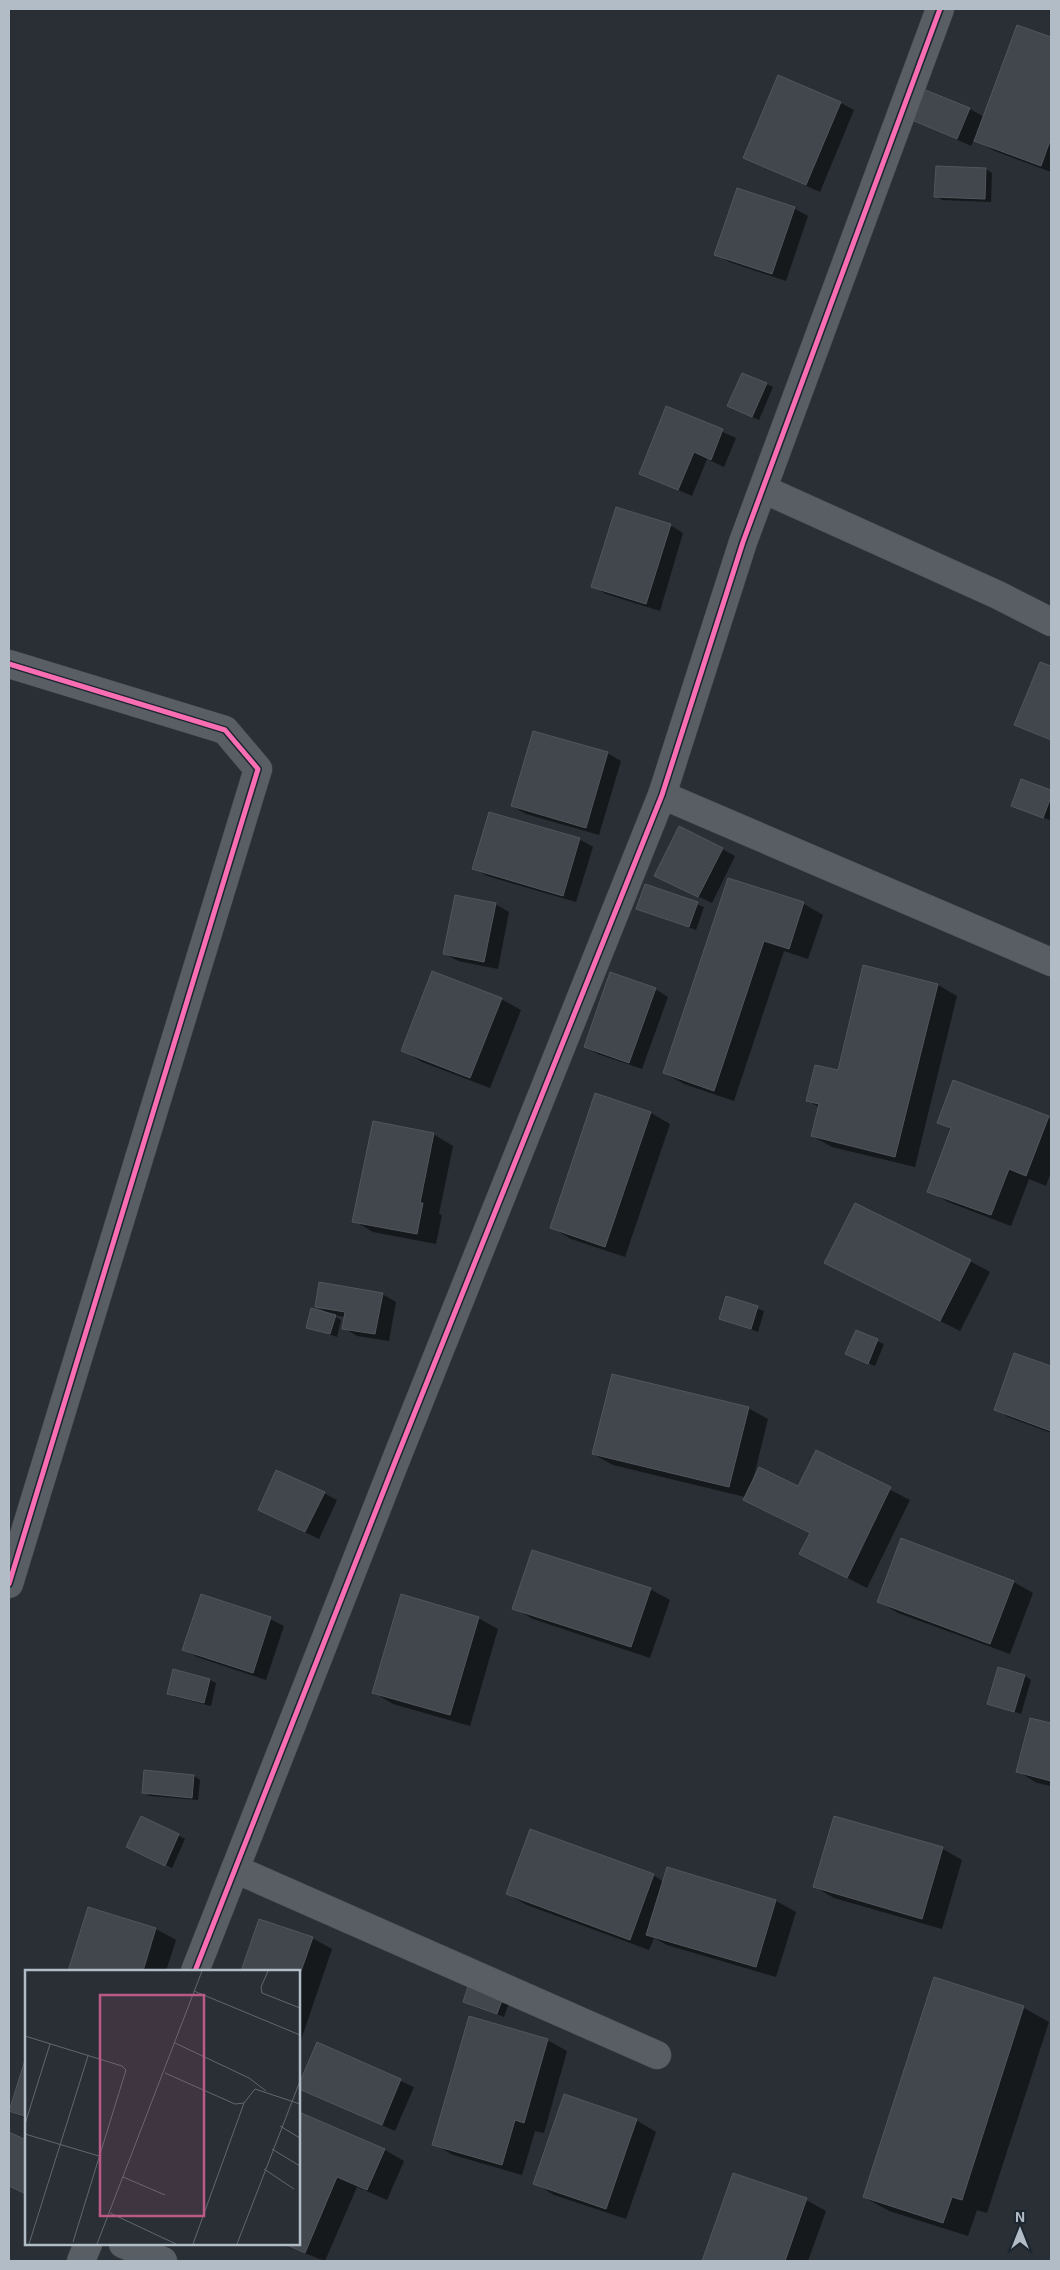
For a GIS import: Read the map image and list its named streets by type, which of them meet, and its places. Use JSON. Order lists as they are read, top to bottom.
{
  "north": "top"
}
